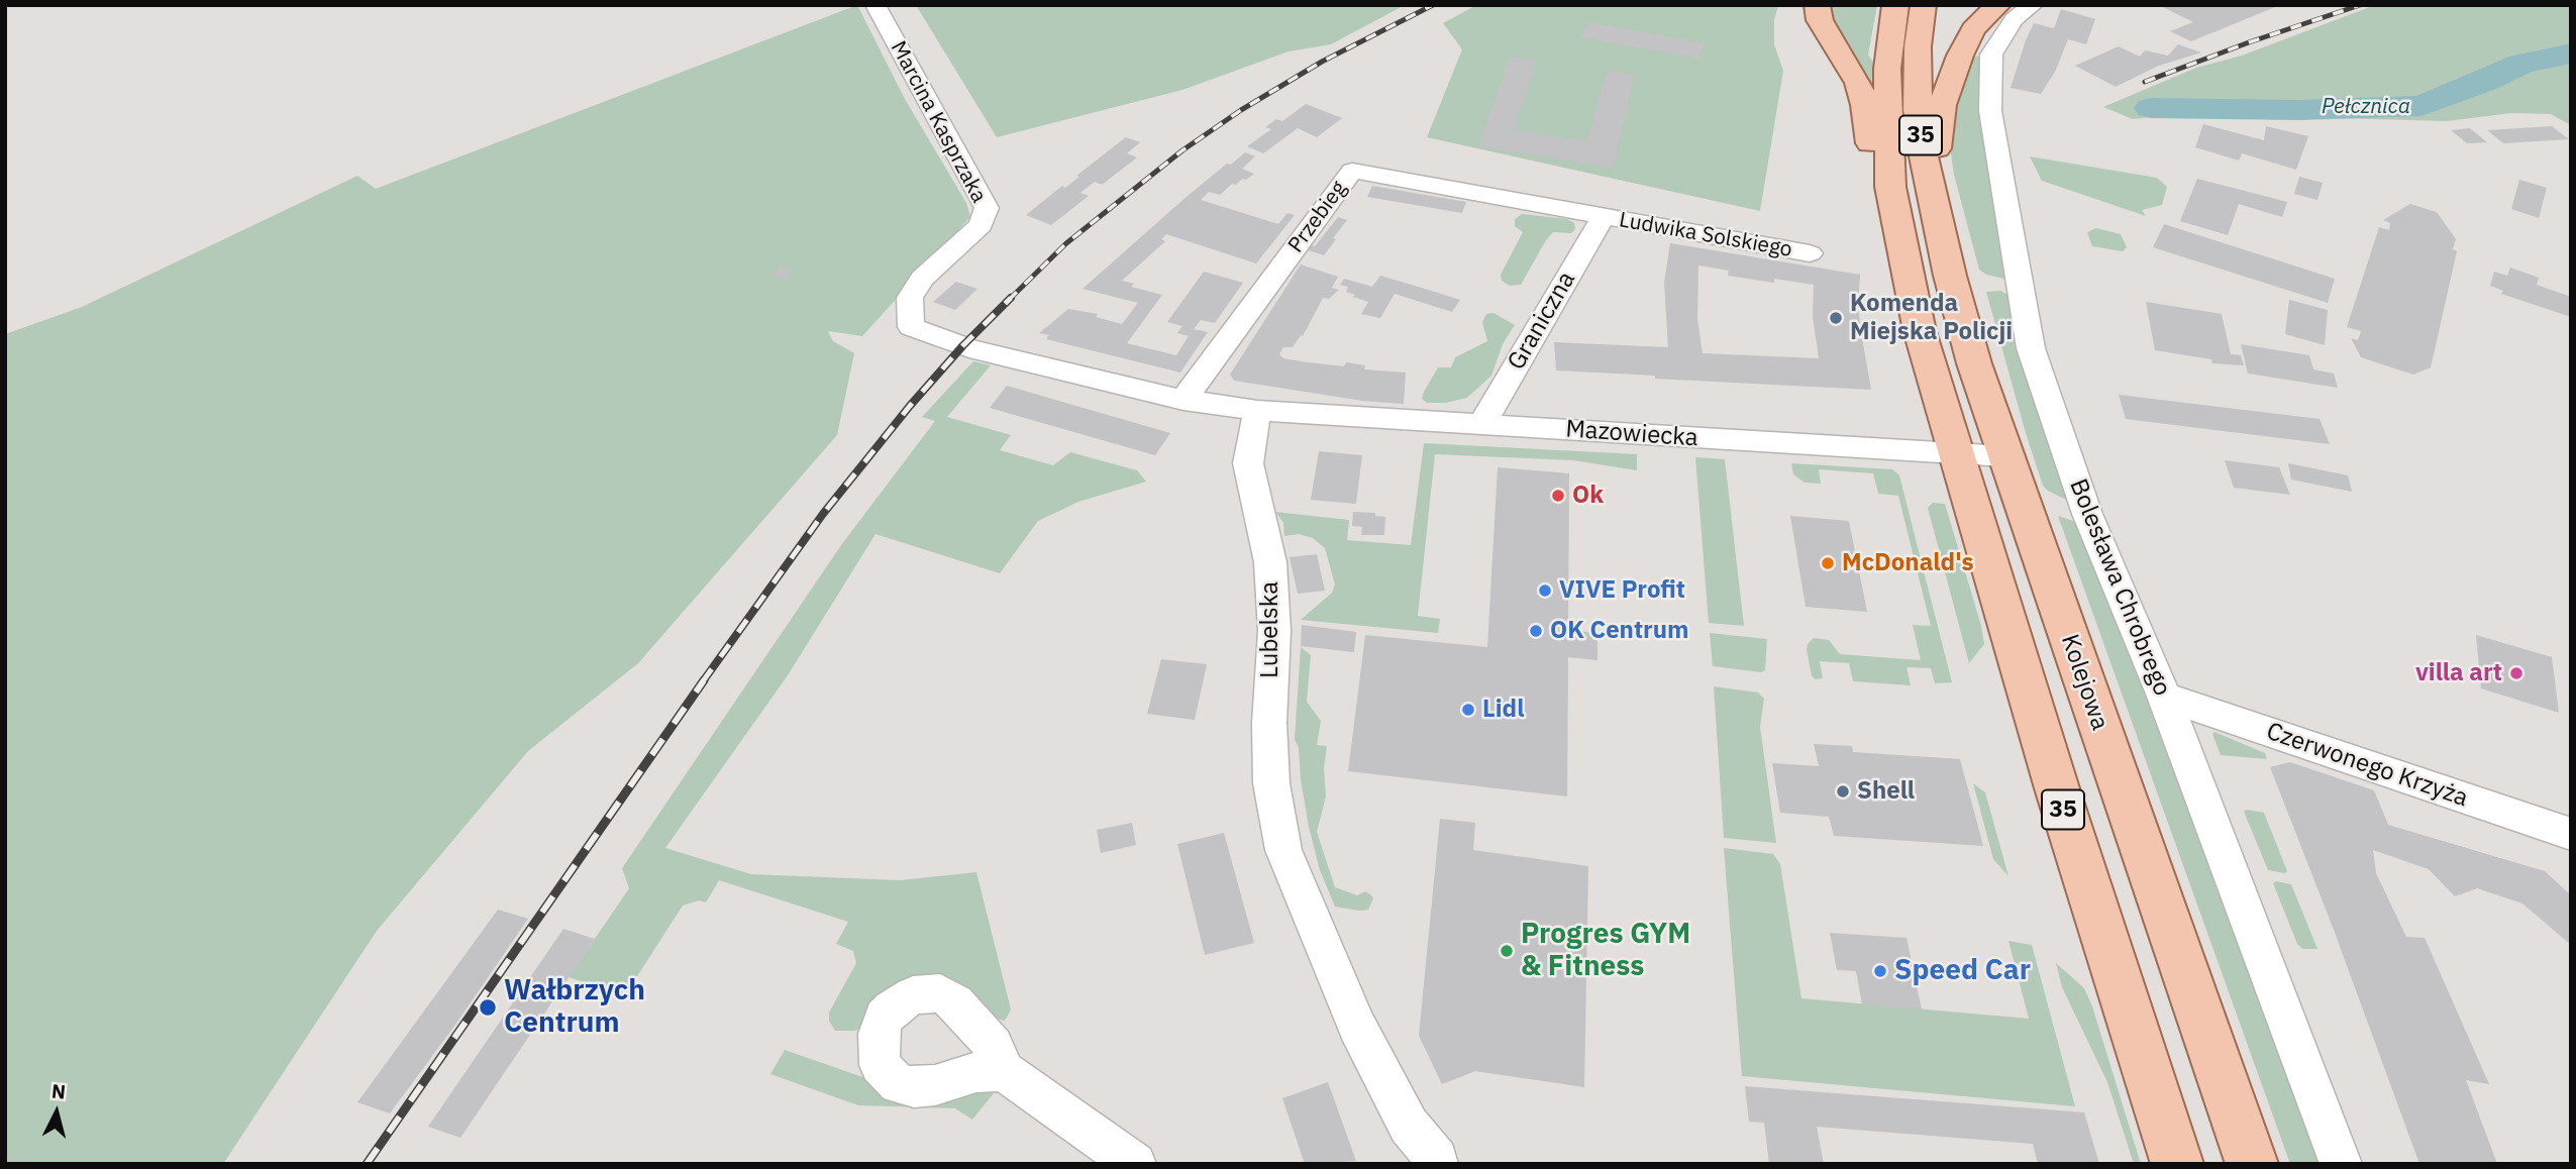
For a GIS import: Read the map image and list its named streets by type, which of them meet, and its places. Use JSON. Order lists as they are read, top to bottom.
{
  "streets": {
    "main road": ["35", "Kolejowa"],
    "street": [
      "Marcina Kasprzaka",
      "Przebieg",
      "Ludwika Solskiego",
      "Graniczna",
      "Mazowiecka",
      "Bolesława Chrobrego",
      "Lubelska",
      "Czerwonego Krzyża"
    ]
  },
  "crossings": [
    ["Marcina Kasprzaka", "Przebieg"],
    ["35", "Mazowiecka"],
    ["35", "Kolejowa"],
    ["Przebieg", "Ludwika Solskiego"],
    ["Przebieg", "Graniczna"],
    ["Ludwika Solskiego", "Graniczna"],
    ["Graniczna", "Mazowiecka"],
    ["Mazowiecka", "Lubelska"],
    ["Mazowiecka", "Kolejowa"],
    ["Bolesława Chrobrego", "Czerwonego Krzyża"]
  ],
  "water": ["Pełcznica"],
  "places": [
    "Komenda Miejska Policji",
    "Ok",
    "McDonald's",
    "VIVE Profit",
    "OK Centrum",
    "villa art",
    "Lidl",
    "Shell",
    "Progres GYM & Fitness",
    "Speed Car",
    "Wałbrzych Centrum"
  ],
  "north": "top"
}
